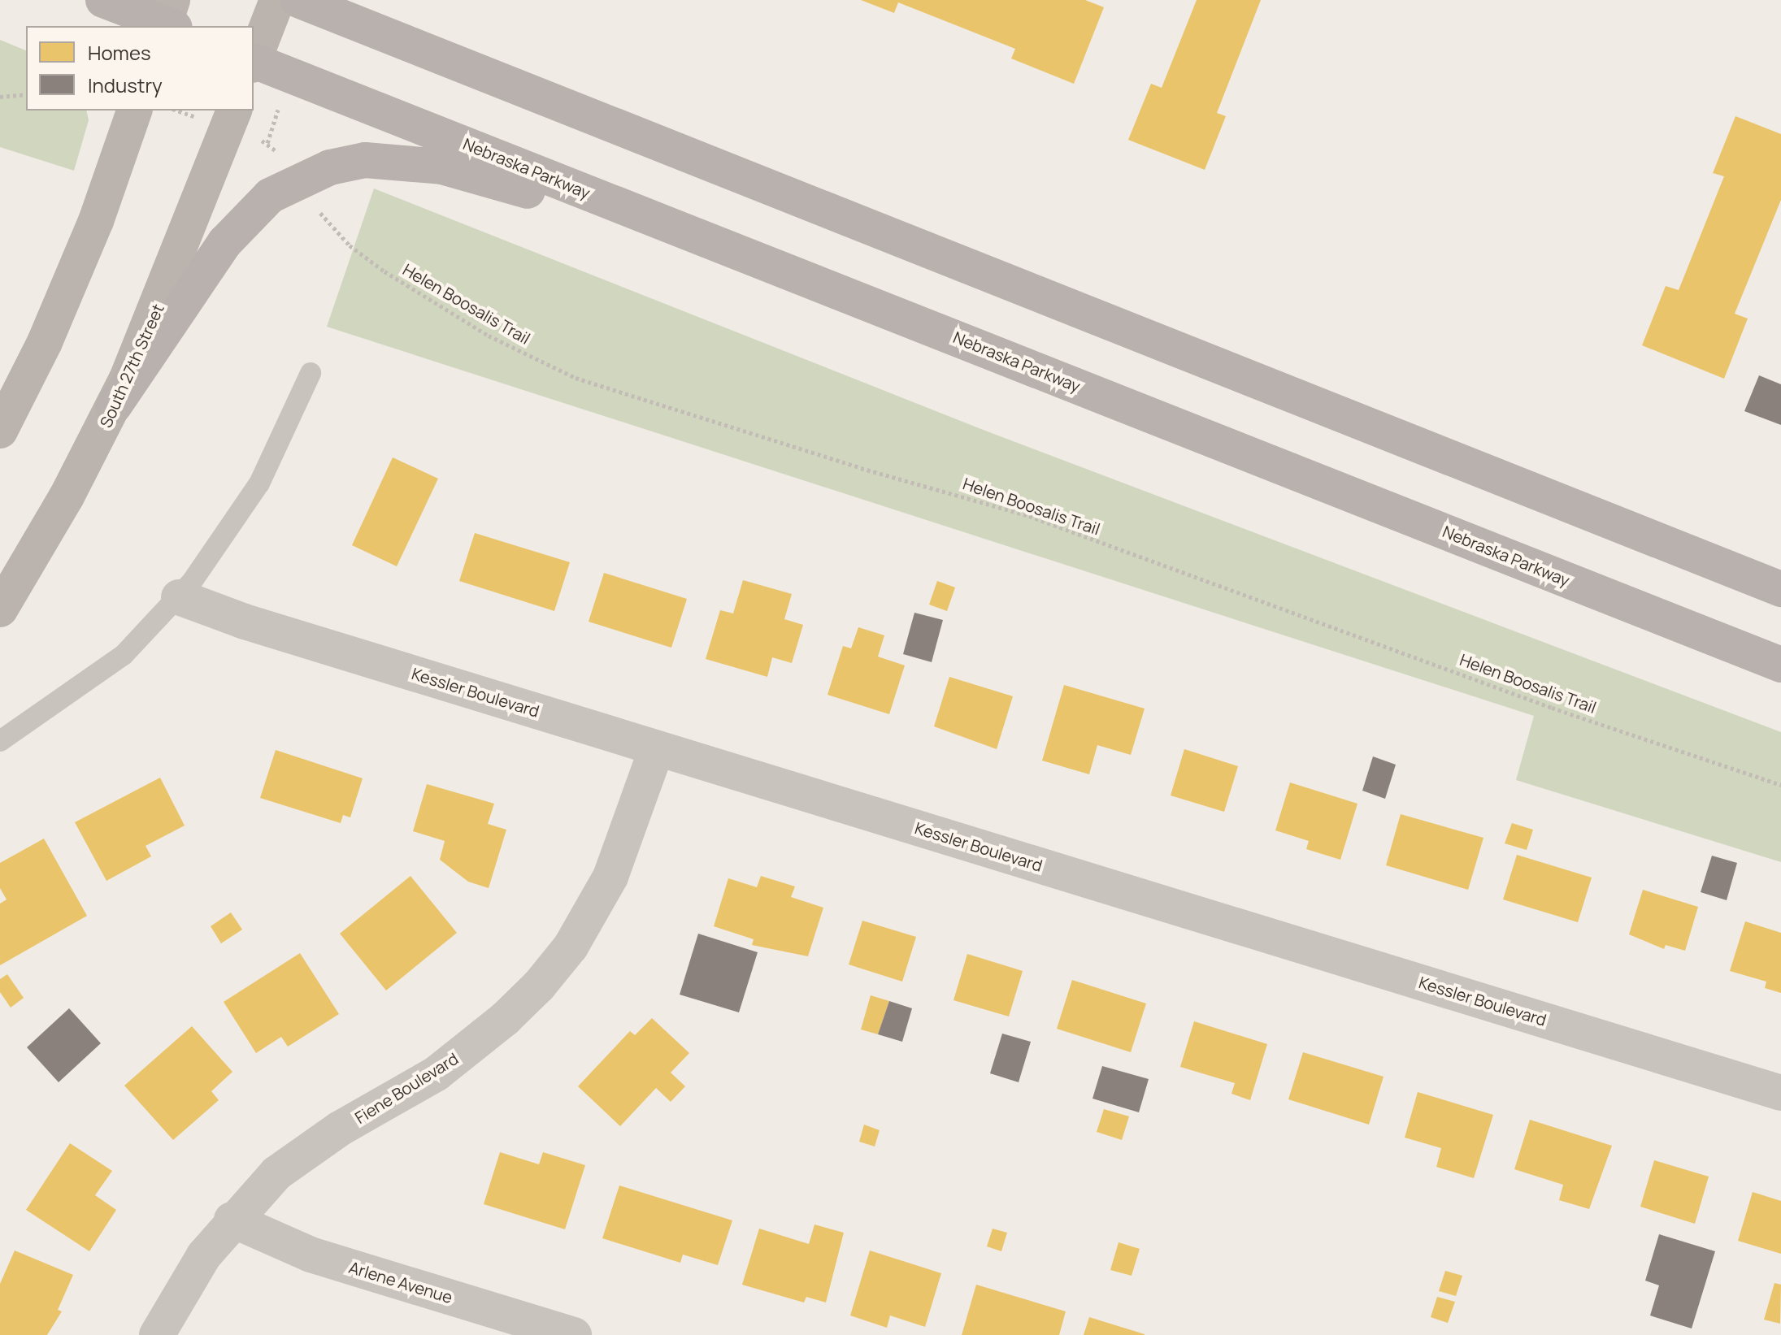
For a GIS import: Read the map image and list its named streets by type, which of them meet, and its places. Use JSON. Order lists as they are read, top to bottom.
{
  "streets": {
    "main road": ["Nebraska Parkway", "South 27th Street"],
    "street": ["Kessler Boulevard", "Fiene Boulevard", "Arlene Avenue"],
    "path": ["Helen Boosalis Trail"]
  },
  "crossings": [
    ["Kessler Boulevard", "Fiene Boulevard"],
    ["Fiene Boulevard", "Arlene Avenue"]
  ],
  "legend": ["Homes", "Industry"]
}
